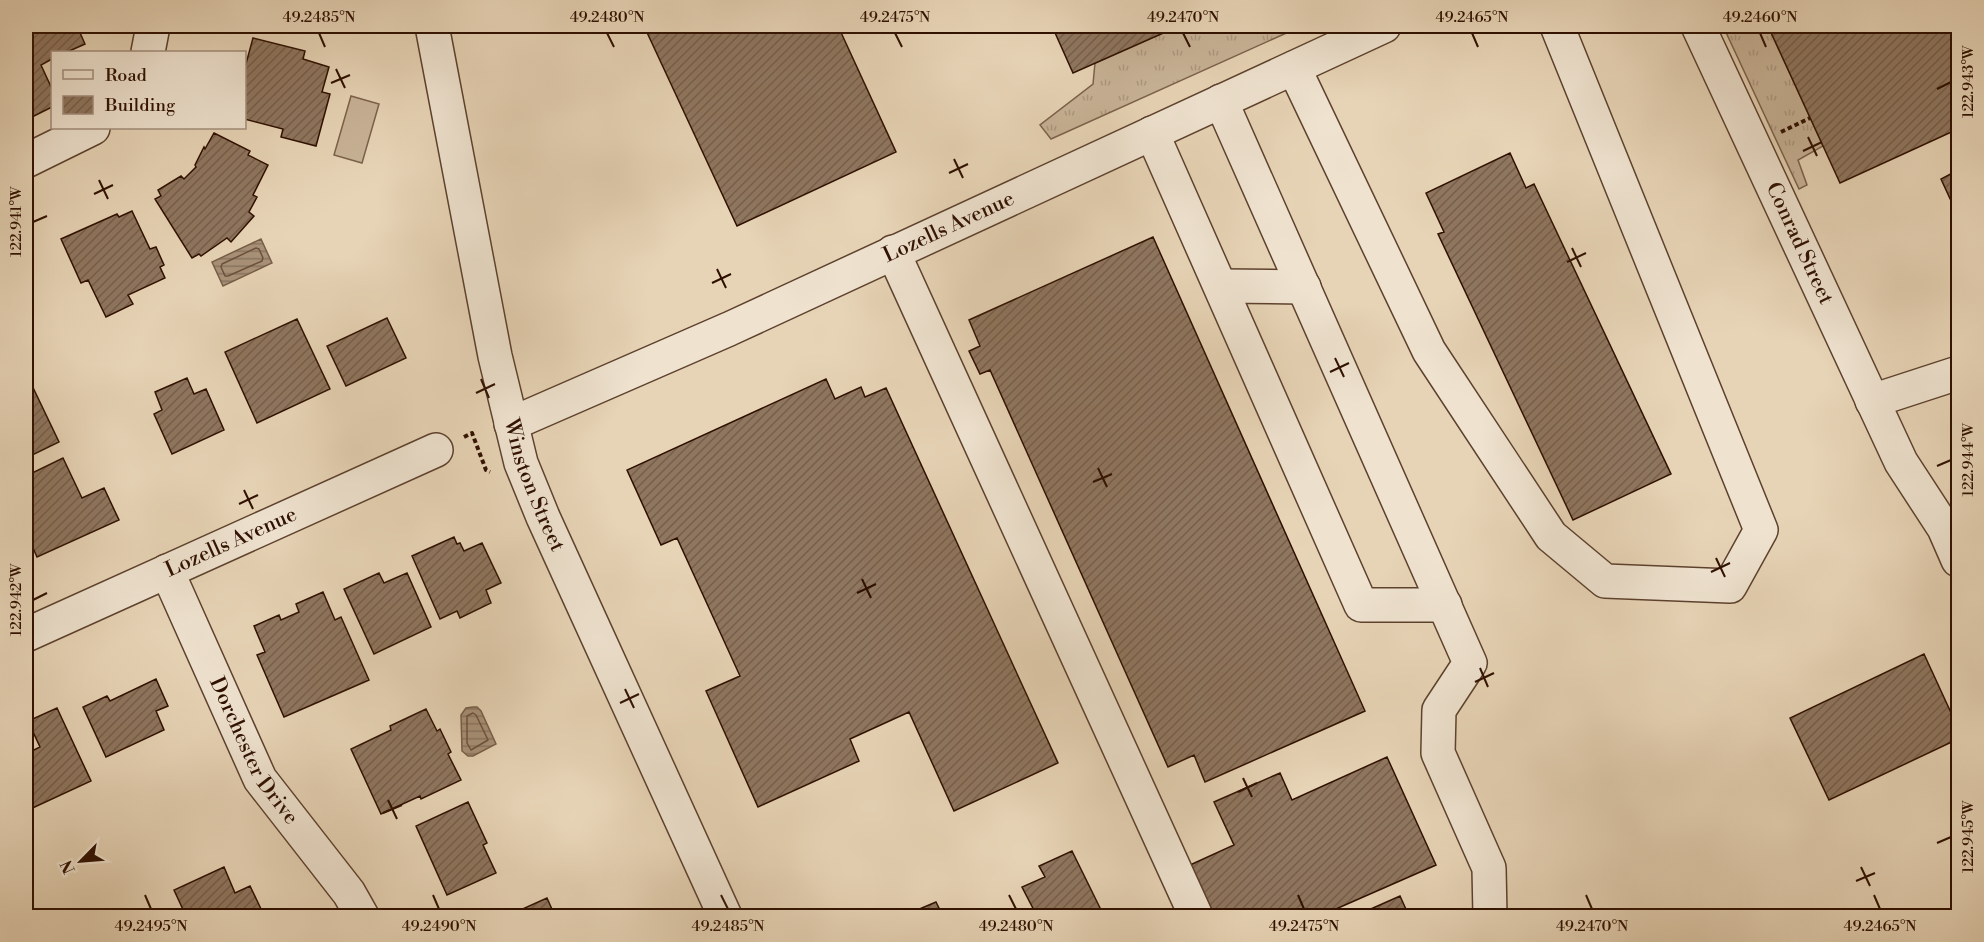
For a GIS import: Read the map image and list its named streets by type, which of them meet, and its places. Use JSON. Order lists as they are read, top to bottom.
{
  "streets": {
    "street": [
      "Lozells Avenue",
      "Conrad Street",
      "Winston Street",
      "Dorchester Drive"
    ]
  },
  "crossings": [
    ["Lozells Avenue", "Winston Street"],
    ["Lozells Avenue", "Dorchester Drive"]
  ],
  "legend": ["Road", "Building"],
  "north": "bottom left",
  "coordinates": [
    "49.2485°N",
    "49.2480°N",
    "49.2475°N",
    "49.2470°N",
    "49.2465°N",
    "49.2460°N",
    "122.943°W",
    "122.941°W",
    "122.944°W",
    "122.942°W",
    "122.945°W",
    "49.2495°N",
    "49.2490°N"
  ]
}
